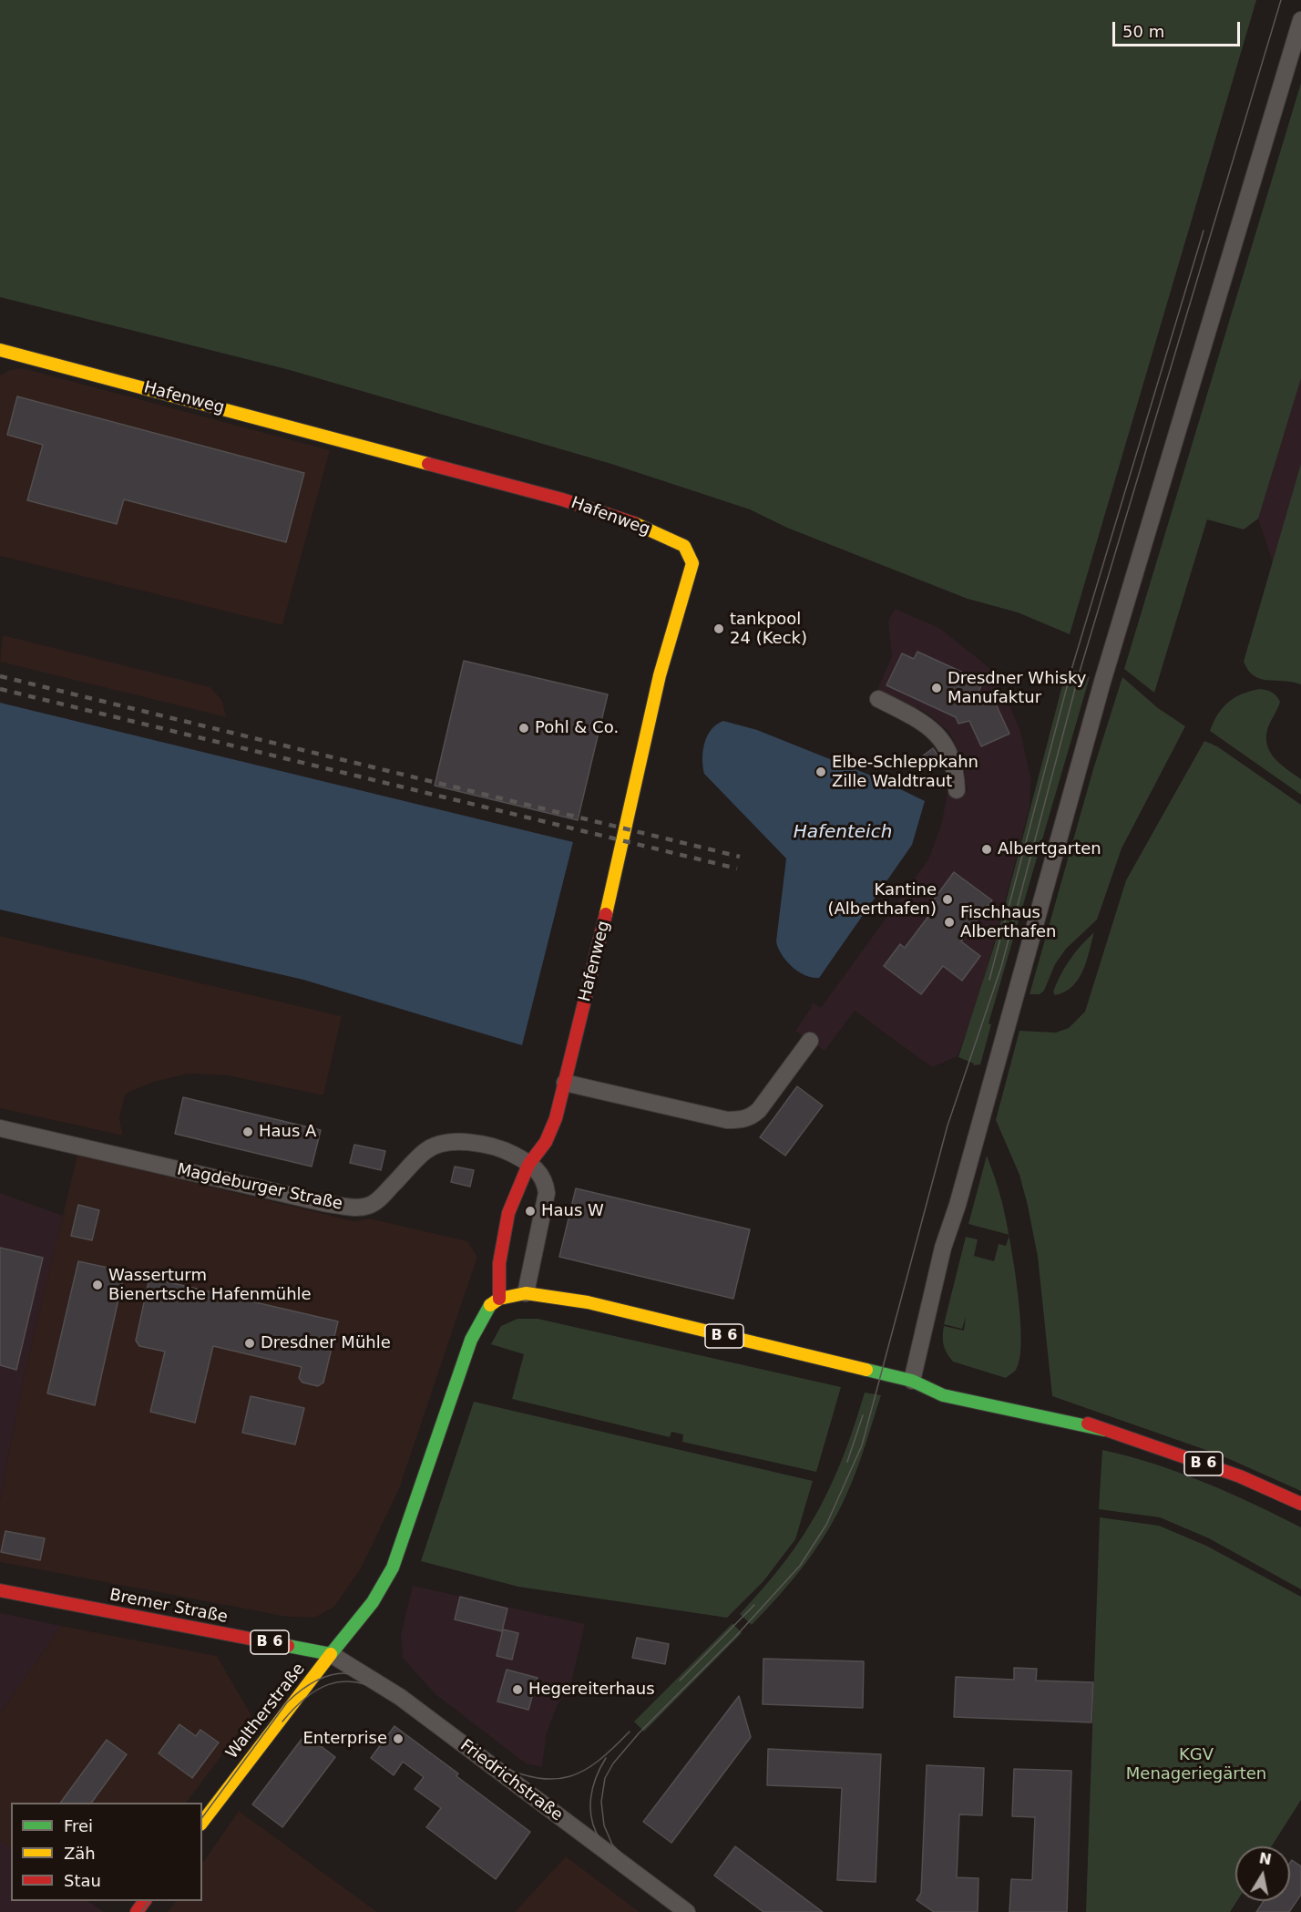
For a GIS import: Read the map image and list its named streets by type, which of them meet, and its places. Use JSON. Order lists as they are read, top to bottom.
{
  "streets": {
    "main road": [
      "Hafenweg",
      "B 6",
      "Bremer Straße",
      "Waltherstraße"
    ],
    "street": ["Magdeburger Straße", "Friedrichstraße"]
  },
  "crossings": [
    ["Hafenweg", "Magdeburger Straße"],
    ["Magdeburger Straße", "B 6"],
    ["B 6", "Waltherstraße"],
    ["Bremer Straße", "Waltherstraße"],
    ["Bremer Straße", "Friedrichstraße"],
    ["Waltherstraße", "Friedrichstraße"]
  ],
  "water": ["Hafenteich"],
  "parks": ["KGV Menageriegärten"],
  "places": [
    "tankpool 24 (Keck)",
    "Dresdner Whisky Manufaktur",
    "Pohl & Co.",
    "Elbe-Schleppkahn Zille Waldtraut",
    "Albertgarten",
    "Kantine (Alberthafen)",
    "Fischhaus Alberthafen",
    "Haus A",
    "Haus W",
    "Wasserturm Bienertsche Hafenmühle",
    "Dresdner Mühle",
    "Hegereiterhaus",
    "Enterprise"
  ],
  "legend": ["Frei", "Zäh", "Stau"],
  "scale_bar": "50 m",
  "north": "top"
}
